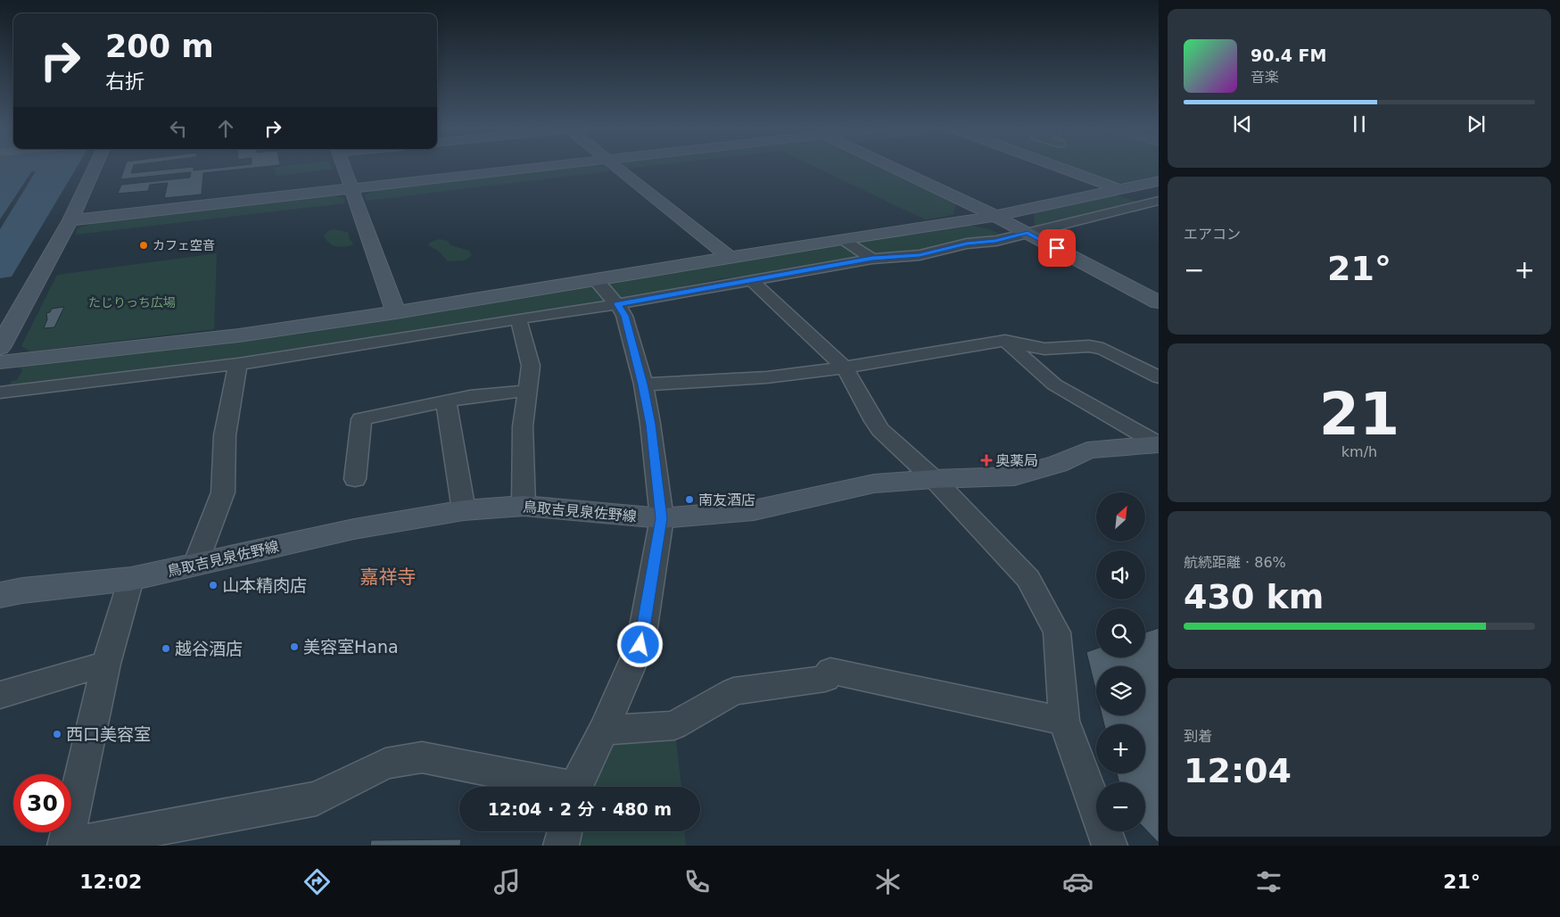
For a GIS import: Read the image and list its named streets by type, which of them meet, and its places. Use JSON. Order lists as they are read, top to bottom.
{
  "streets": {
    "street": ["鳥取吉見泉佐野線"]
  },
  "districts": ["嘉祥寺"],
  "parks": ["たじりっち広場"],
  "places": {
    "other": [
      "カフェ空音",
      "南友酒店",
      "山本精肉店",
      "美容室Hana",
      "越谷酒店",
      "西口美容室"
    ],
    "health": ["奥薬局"]
  },
  "north": "top right",
  "page": {
    "turn": ["200 m", "右折"],
    "song": ["90.4 FM", "音楽"],
    "tile": [
      "エアコン",
      ["21", "km/h"],
      ["航続距離 · 86%", "430 km"],
      ["到着", "12:04"]
    ],
    "heat": ["−", "21°", "+"],
    "map_buttons": ["+", "−"],
    "limit": "30",
    "trip": "12:04 · 2 分 · 480 m",
    "tabs": ["12:02", "21°"]
  }
}
